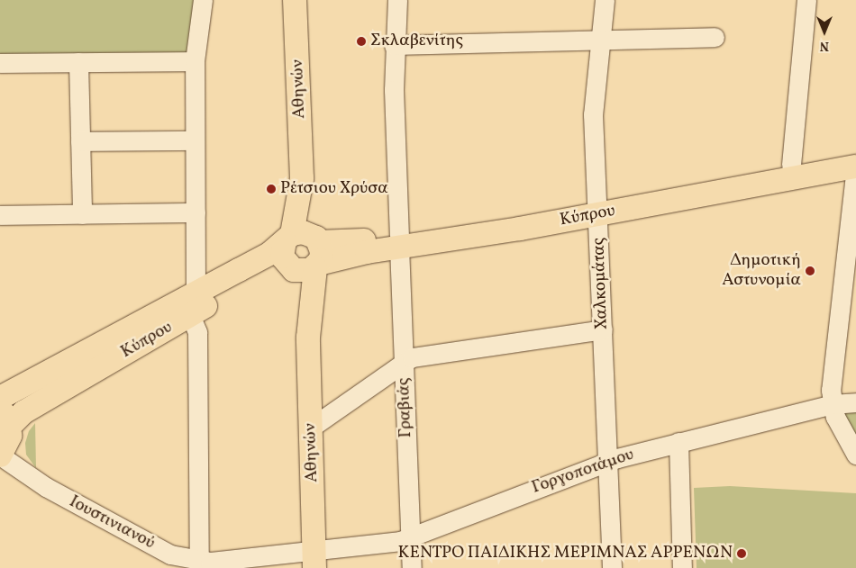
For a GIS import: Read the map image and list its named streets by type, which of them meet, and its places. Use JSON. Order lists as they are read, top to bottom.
{
  "streets": {
    "main road": ["Αθηνών", "Κύπρου"],
    "street": [
      "Χαλκομάτας",
      "Γραβιάς",
      "Γοργοποτάμου",
      "Ιουστινιανού"
    ]
  },
  "crossings": [
    ["Αθηνών", "Κύπρου"],
    ["Αθηνών", "Γοργοποτάμου"],
    ["Αθηνών", "Ιουστινιανού"],
    ["Κύπρου", "Χαλκομάτας"],
    ["Κύπρου", "Γραβιάς"],
    ["Χαλκομάτας", "Γοργοποτάμου"],
    ["Γραβιάς", "Γοργοποτάμου"],
    ["Γοργοποτάμου", "Ιουστινιανού"]
  ],
  "places": [
    "Σκλαβενίτης",
    "Ρέτσιου Χρύσα",
    "Δημοτική Αστυνομία",
    "ΚΕΝΤΡΟ ΠΑΙΔΙΚΗΣ ΜΕΡΙΜΝΑΣ ΑΡΡΕΝΩΝ"
  ],
  "north": "bottom"
}
